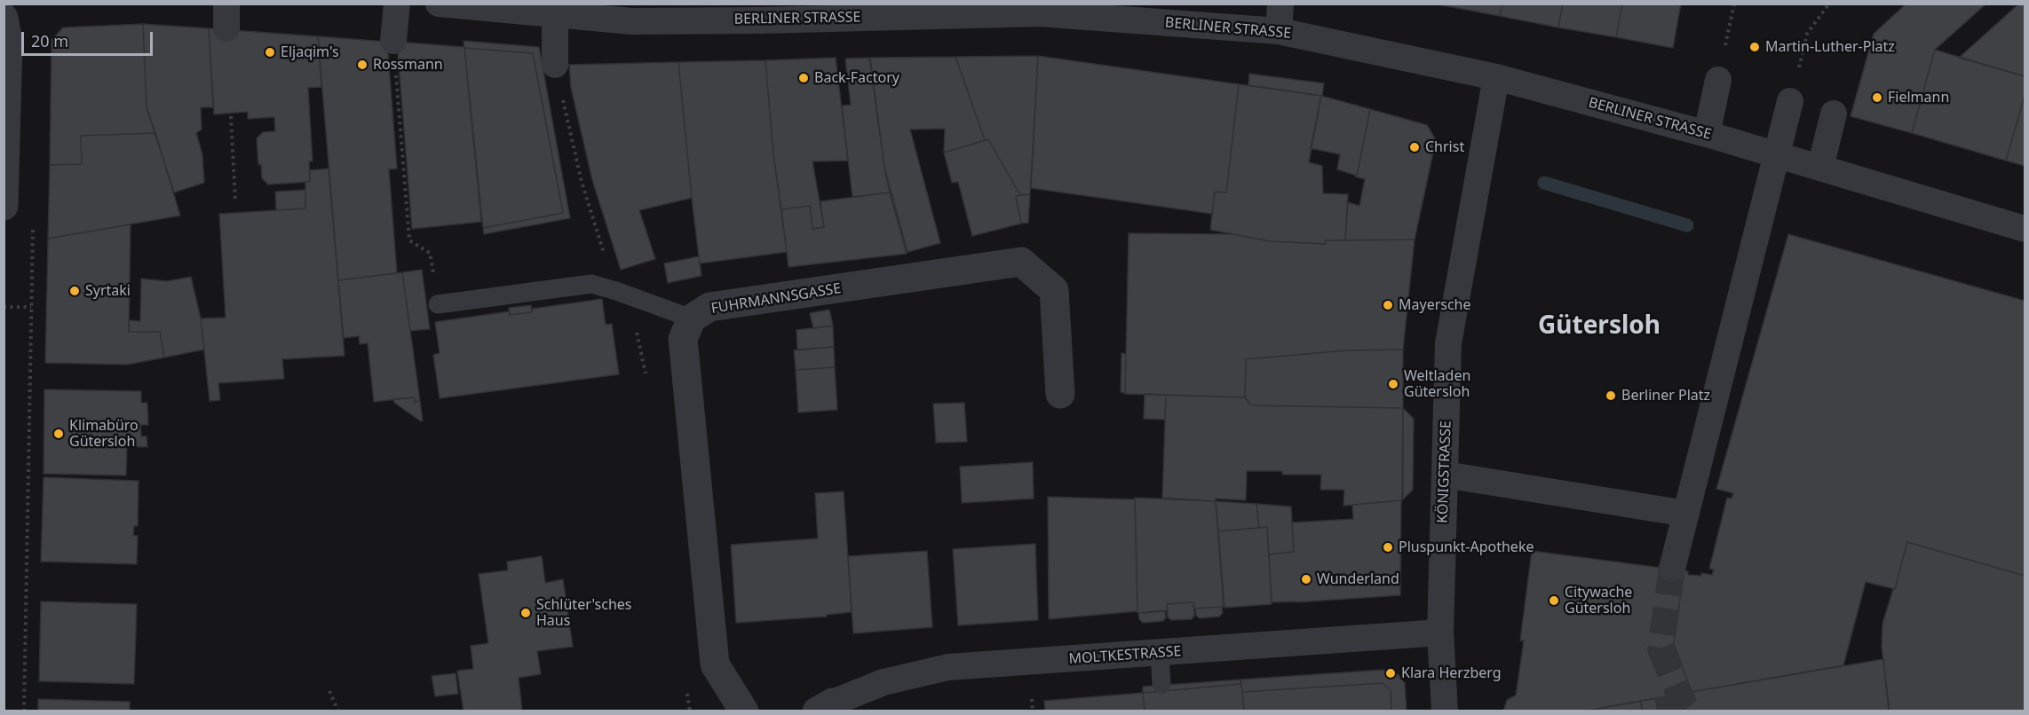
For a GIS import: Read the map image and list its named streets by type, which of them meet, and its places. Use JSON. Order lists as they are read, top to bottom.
{
  "streets": {
    "street": [
      "BERLINER STRASSE",
      "FUHRMANNSGASSE",
      "KÖNIGSTRASSE",
      "MOLTKESTRASSE"
    ]
  },
  "crossings": [
    ["BERLINER STRASSE", "KÖNIGSTRASSE"],
    ["KÖNIGSTRASSE", "MOLTKESTRASSE"]
  ],
  "districts": ["Gütersloh"],
  "places": [
    "Martin-Luther-Platz",
    "Eljaqim's",
    "Rossmann",
    "Back-Factory",
    "Fielmann",
    "Christ",
    "Syrtaki",
    "Mayersche",
    "Weltladen Gütersloh",
    "Berliner Platz",
    "Klimabüro Gütersloh",
    "Pluspunkt-Apotheke",
    "Wunderland",
    "Citywache Gütersloh",
    "Schlüter'sches Haus",
    "Klara Herzberg"
  ],
  "scale_bar": "20 m"
}
